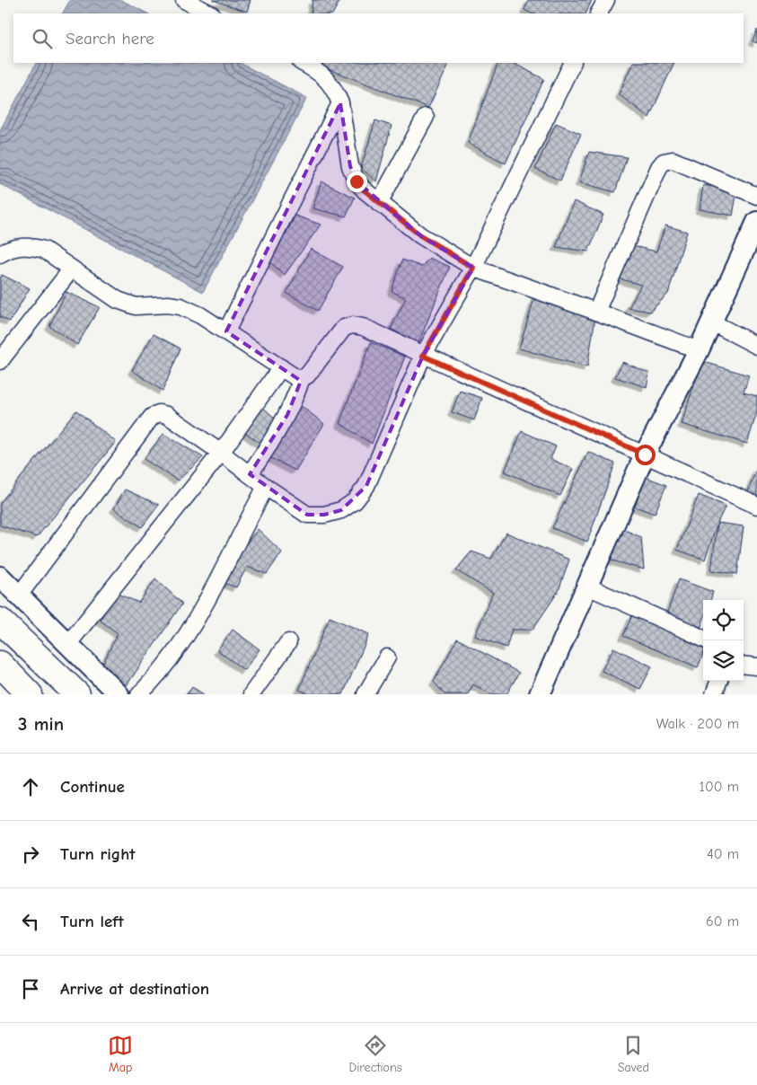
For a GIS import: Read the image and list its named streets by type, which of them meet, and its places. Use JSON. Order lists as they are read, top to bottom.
{
  "page": {
    "search": "Search here",
    "heading": ["3 min", "Walk · 200 m"],
    "list": [
      ["Continue", "100 m"],
      ["Turn right", "40 m"],
      ["Turn left", "60 m"],
      "Arrive at destination"
    ],
    "nav": ["Map", "Directions", "Saved"]
  }
}
